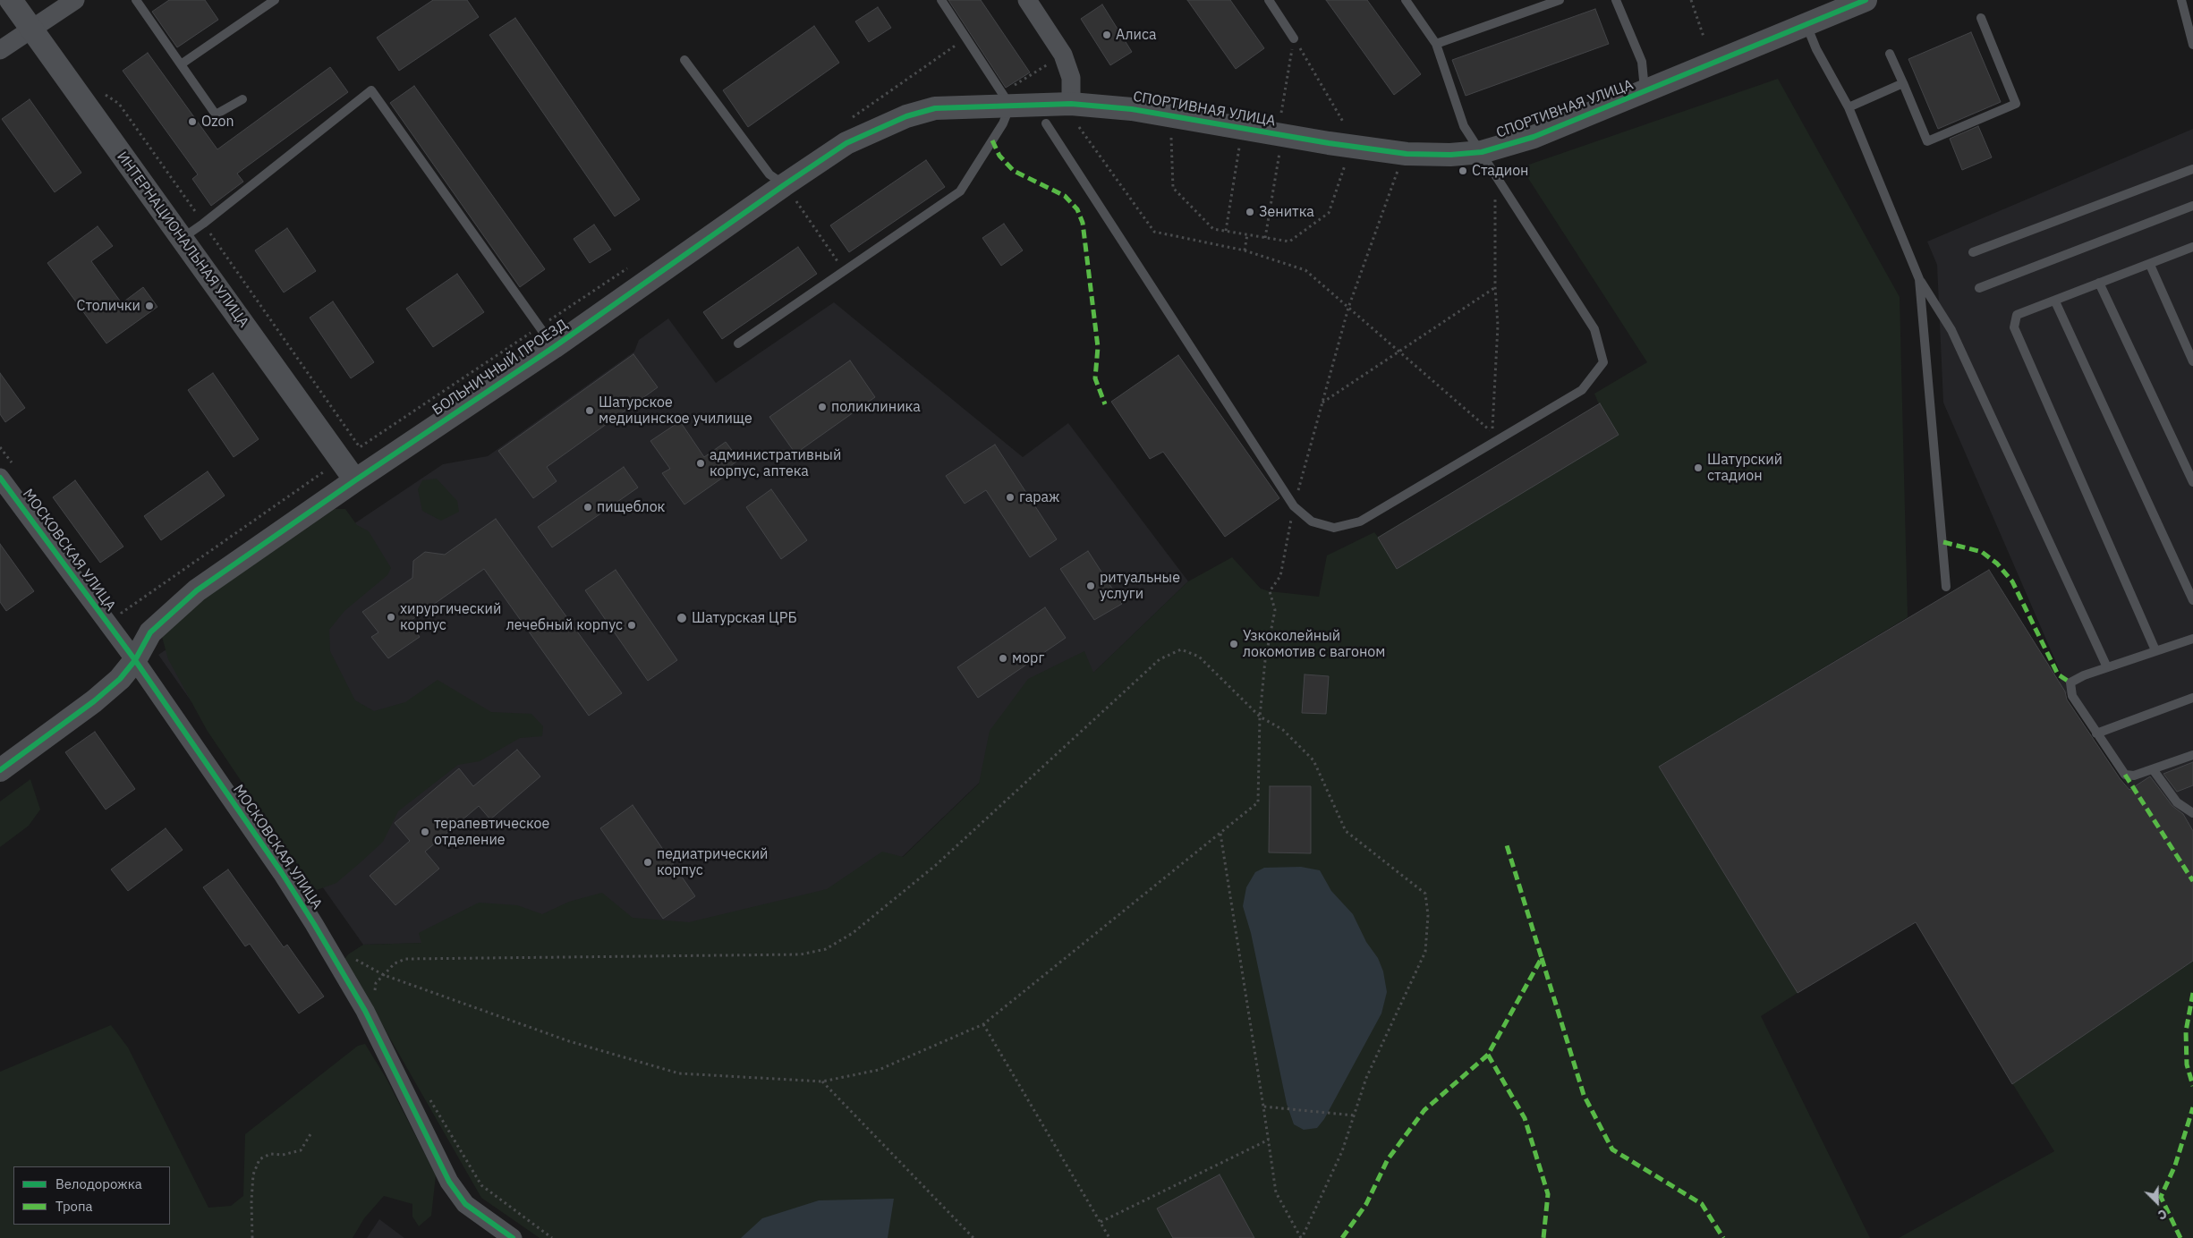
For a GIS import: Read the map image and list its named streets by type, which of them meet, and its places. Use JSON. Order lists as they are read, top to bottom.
{
  "streets": {
    "street": [
      "СПОРТИВНАЯ УЛИЦА",
      "ИНТЕРНАЦИОНАЛЬНАЯ УЛИЦА",
      "БОЛЬНИЧНЫЙ ПРОЕЗД",
      "МОСКОВСКАЯ УЛИЦА"
    ]
  },
  "crossings": [
    ["СПОРТИВНАЯ УЛИЦА", "БОЛЬНИЧНЫЙ ПРОЕЗД"],
    ["ИНТЕРНАЦИОНАЛЬНАЯ УЛИЦА", "БОЛЬНИЧНЫЙ ПРОЕЗД"],
    ["БОЛЬНИЧНЫЙ ПРОЕЗД", "МОСКОВСКАЯ УЛИЦА"]
  ],
  "places": [
    "Алиса",
    "Ozon",
    "Стадион",
    "Зенитка",
    "Столички",
    "поликлиника",
    "Шатурское медицинское училище",
    "административный корпус, аптека",
    "Шатурский стадион",
    "гараж",
    "пищеблок",
    "ритуальные услуги",
    "хирургический корпус",
    "Шатурская ЦРБ",
    "лечебный корпус",
    "Узкоколейный локомотив с вагоном",
    "морг",
    "терапевтическое отделение",
    "педиатрический корпус"
  ],
  "legend": ["Велодорожка", "Тропа"],
  "north": "bottom right"
}
